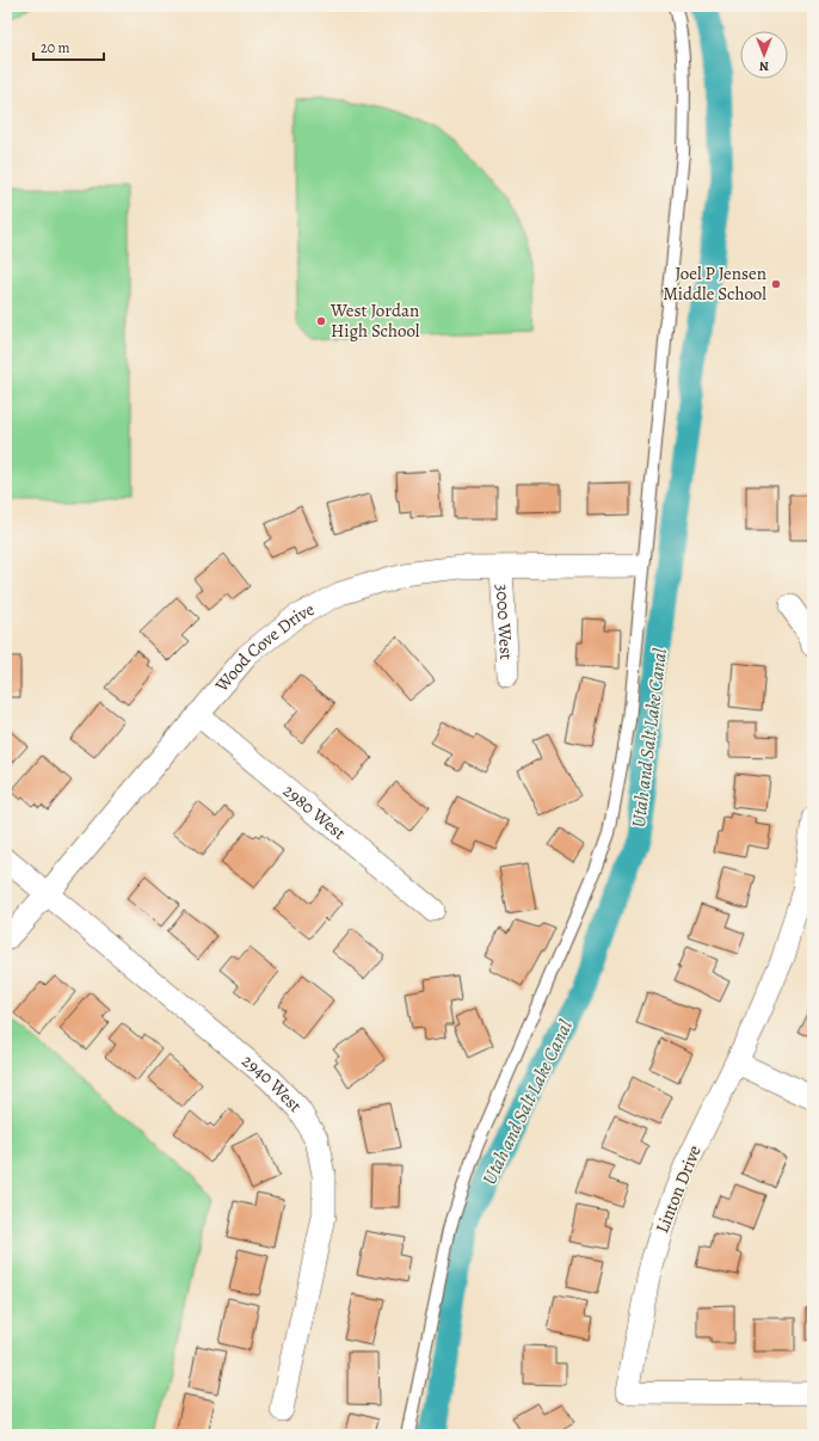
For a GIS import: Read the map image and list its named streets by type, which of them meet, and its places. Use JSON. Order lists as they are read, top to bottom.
{
  "streets": {
    "street": [
      "3000 West",
      "Wood Cove Drive",
      "2980 West",
      "2940 West",
      "Linton Drive"
    ]
  },
  "crossings": [
    ["3000 West", "Wood Cove Drive"],
    ["Wood Cove Drive", "2980 West"],
    ["Wood Cove Drive", "2940 West"]
  ],
  "water": ["Utah and Salt Lake Canal"],
  "places": ["Joel P Jensen Middle School", "West Jordan High School"],
  "scale_bar": "20 m",
  "north": "bottom"
}
